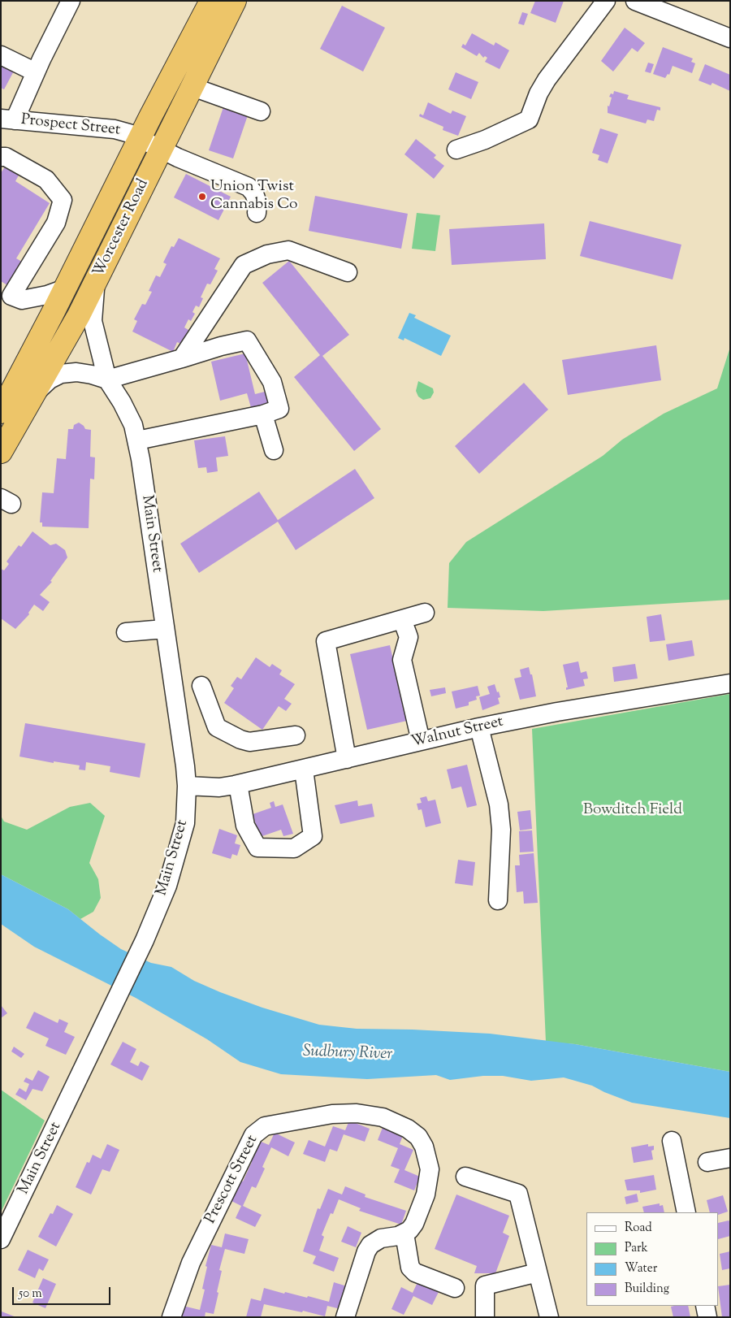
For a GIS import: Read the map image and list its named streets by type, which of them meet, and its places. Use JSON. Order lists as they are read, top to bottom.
{
  "streets": {
    "highway": ["Worcester Road"],
    "street": [
      "Prospect Street",
      "Main Street",
      "Walnut Street",
      "Prescott Street"
    ]
  },
  "crossings": [
    ["Prospect Street", "Worcester Road"],
    ["Worcester Road", "Main Street"],
    ["Main Street", "Walnut Street"]
  ],
  "water": ["Sudbury River"],
  "parks": ["Bowditch Field"],
  "places": ["Union Twist Cannabis Co"],
  "legend": [
    "Road",
    "Park",
    "Water",
    "Building"
  ],
  "scale_bar": "50 m"
}
